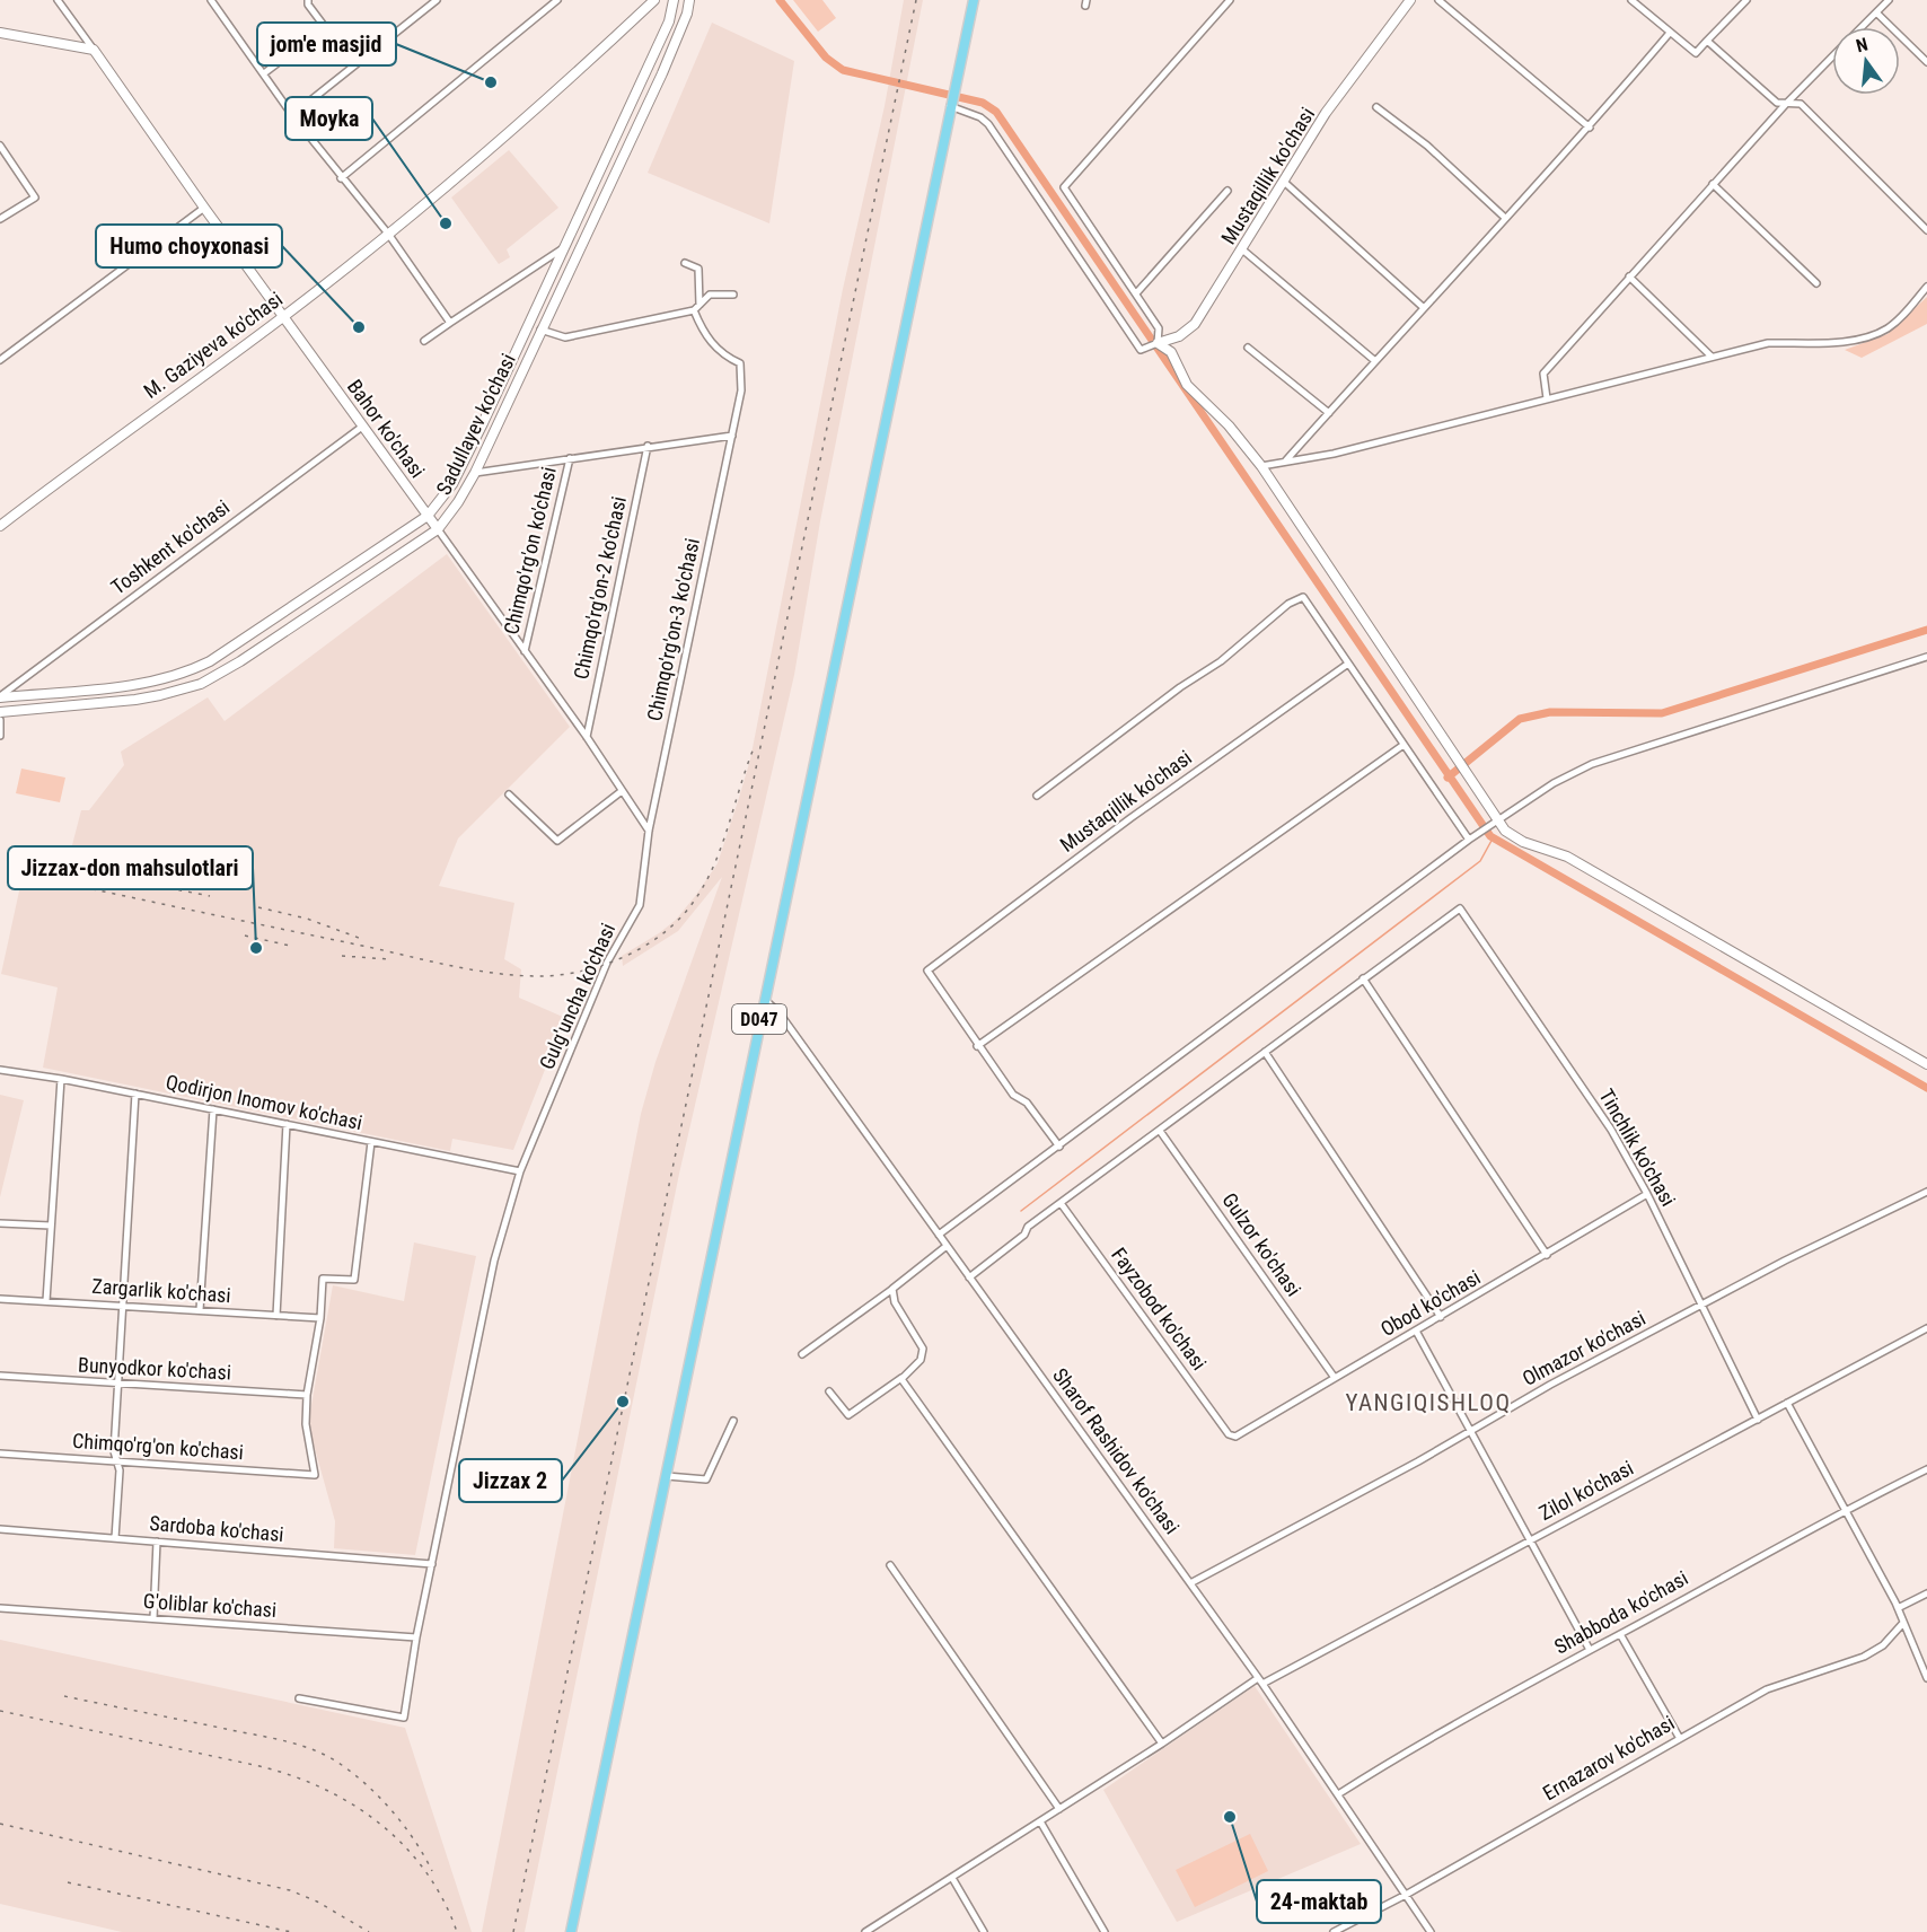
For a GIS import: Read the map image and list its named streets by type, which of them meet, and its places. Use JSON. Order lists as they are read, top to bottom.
{
  "streets": {
    "main road": ["D047"],
    "street": [
      "Mustaqillik ko'chasi",
      "M. Gaziyeva ko'chasi",
      "Sadullayev ko'chasi",
      "Bahor ko'chasi",
      "Toshkent ko'chasi",
      "Chimqo'rg'on ko'chasi",
      "Chimqo'rg'on-2 ko'chasi",
      "Chimqo'rg'on-3 ko'chasi",
      "Gulg'uncha ko'chasi",
      "Qodirjon Inomov ko'chasi",
      "Tinchlik ko'chasi",
      "Gulzor ko'chasi",
      "Zargarlik ko'chasi",
      "Obod ko'chasi",
      "Fayzobod ko'chasi",
      "Olmazor ko'chasi",
      "Bunyodkor ko'chasi",
      "Sharof Rashidov ko'chasi",
      "Zilol ko'chasi",
      "Sardoba ko'chasi",
      "G'oliblar ko'chasi",
      "Shabboda ko'chasi",
      "Ernazarov ko'chasi"
    ]
  },
  "crossings": [
    ["Mustaqillik ko'chasi", "D047"],
    ["M. Gaziyeva ko'chasi", "Bahor ko'chasi"],
    ["Sadullayev ko'chasi", "Bahor ko'chasi"],
    ["Bahor ko'chasi", "Toshkent ko'chasi"],
    ["Bahor ko'chasi", "Chimqo'rg'on ko'chasi"],
    ["Bahor ko'chasi", "Chimqo'rg'on-2 ko'chasi"],
    ["Bahor ko'chasi", "Chimqo'rg'on-3 ko'chasi"],
    ["Bahor ko'chasi", "Gulg'uncha ko'chasi"],
    ["Chimqo'rg'on ko'chasi", "Bunyodkor ko'chasi"],
    ["Chimqo'rg'on-3 ko'chasi", "Gulg'uncha ko'chasi"],
    ["Gulg'uncha ko'chasi", "Qodirjon Inomov ko'chasi"],
    ["Gulg'uncha ko'chasi", "Sardoba ko'chasi"],
    ["Gulg'uncha ko'chasi", "G'oliblar ko'chasi"],
    ["D047", "Sharof Rashidov ko'chasi"],
    ["Tinchlik ko'chasi", "Obod ko'chasi"],
    ["Tinchlik ko'chasi", "Olmazor ko'chasi"],
    ["Tinchlik ko'chasi", "Zilol ko'chasi"],
    ["Gulzor ko'chasi", "Obod ko'chasi"],
    ["Obod ko'chasi", "Fayzobod ko'chasi"],
    ["Olmazor ko'chasi", "Sharof Rashidov ko'chasi"],
    ["Sharof Rashidov ko'chasi", "Zilol ko'chasi"],
    ["Sharof Rashidov ko'chasi", "Shabboda ko'chasi"],
    ["Sharof Rashidov ko'chasi", "Ernazarov ko'chasi"]
  ],
  "districts": ["YANGIQISHLOQ"],
  "places": [
    "jom'e masjid",
    "Moyka",
    "Humo choyxonasi",
    "Jizzax-don mahsulotlari",
    "Jizzax 2",
    "24-maktab"
  ],
  "north": "top"
}
